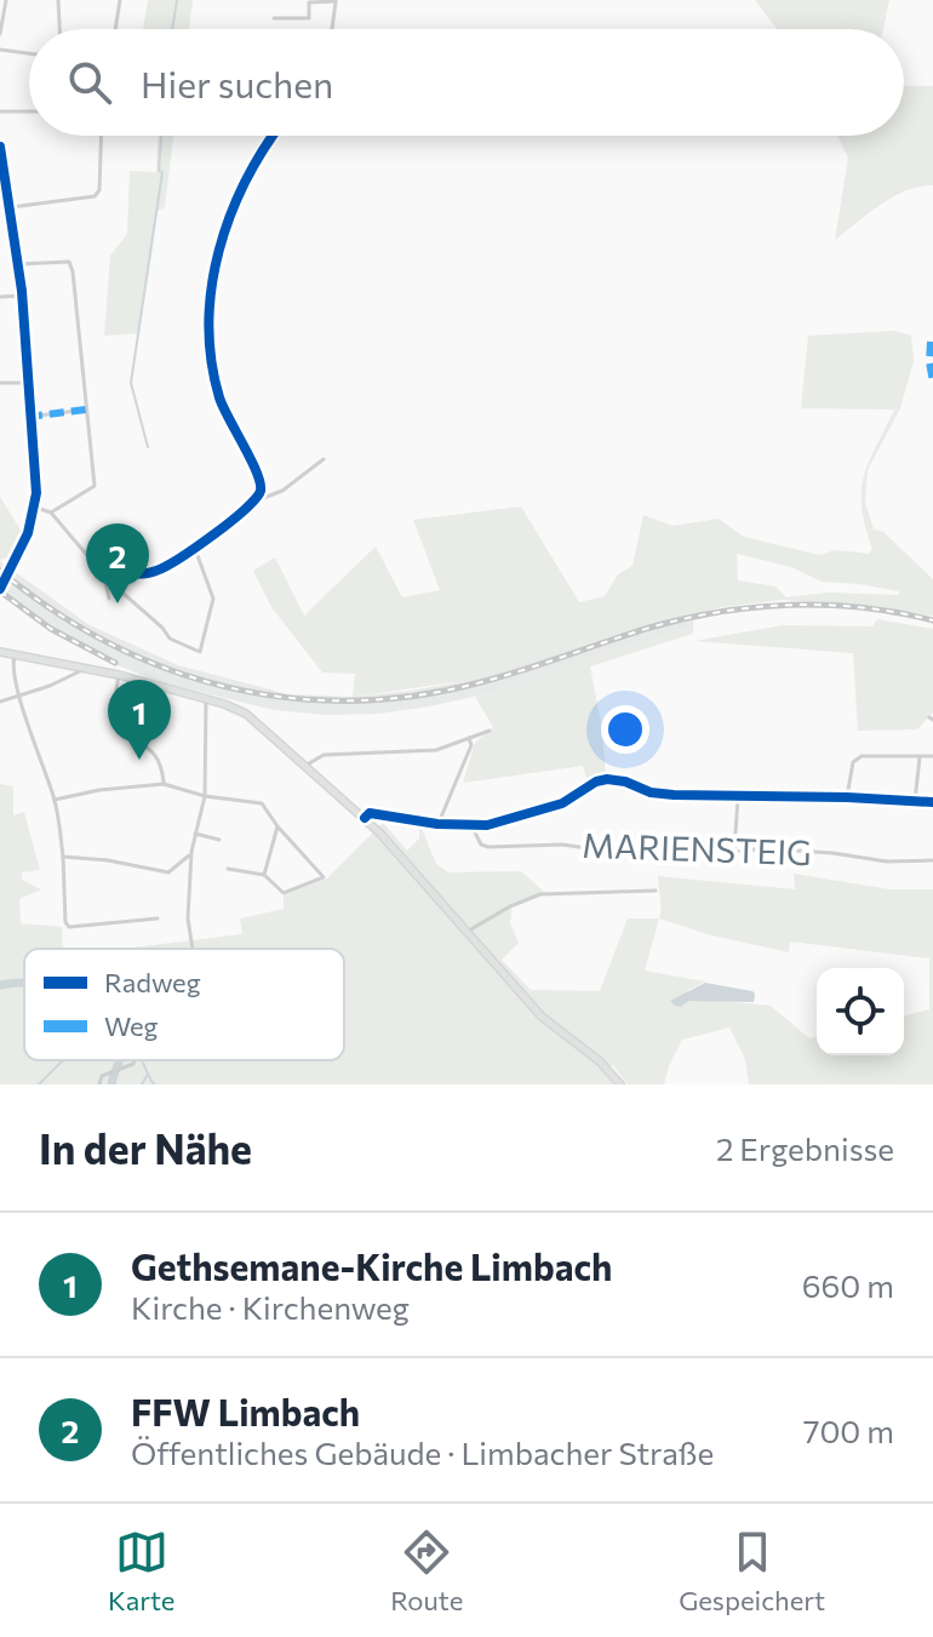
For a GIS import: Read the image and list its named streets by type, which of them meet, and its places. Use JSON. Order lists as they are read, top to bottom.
{
  "streets": {
    "street": ["MARIENSTEIG"]
  },
  "legend": ["Radweg", "Weg"],
  "page": {
    "search": "Hier suchen",
    "pins": ["2", "1"],
    "heading": ["In der Nähe", "2 Ergebnisse"],
    "list": [
      {
        "mark": "1",
        "name": "Gethsemane-Kirche Limbach",
        "note": "Kirche · Kirchenweg",
        "value": "660 m"
      },
      {
        "mark": "2",
        "name": "FFW Limbach",
        "note": "Öffentliches Gebäude · Limbacher Straße",
        "value": "700 m"
      }
    ],
    "nav": ["Karte", "Route", "Gespeichert"]
  }
}
